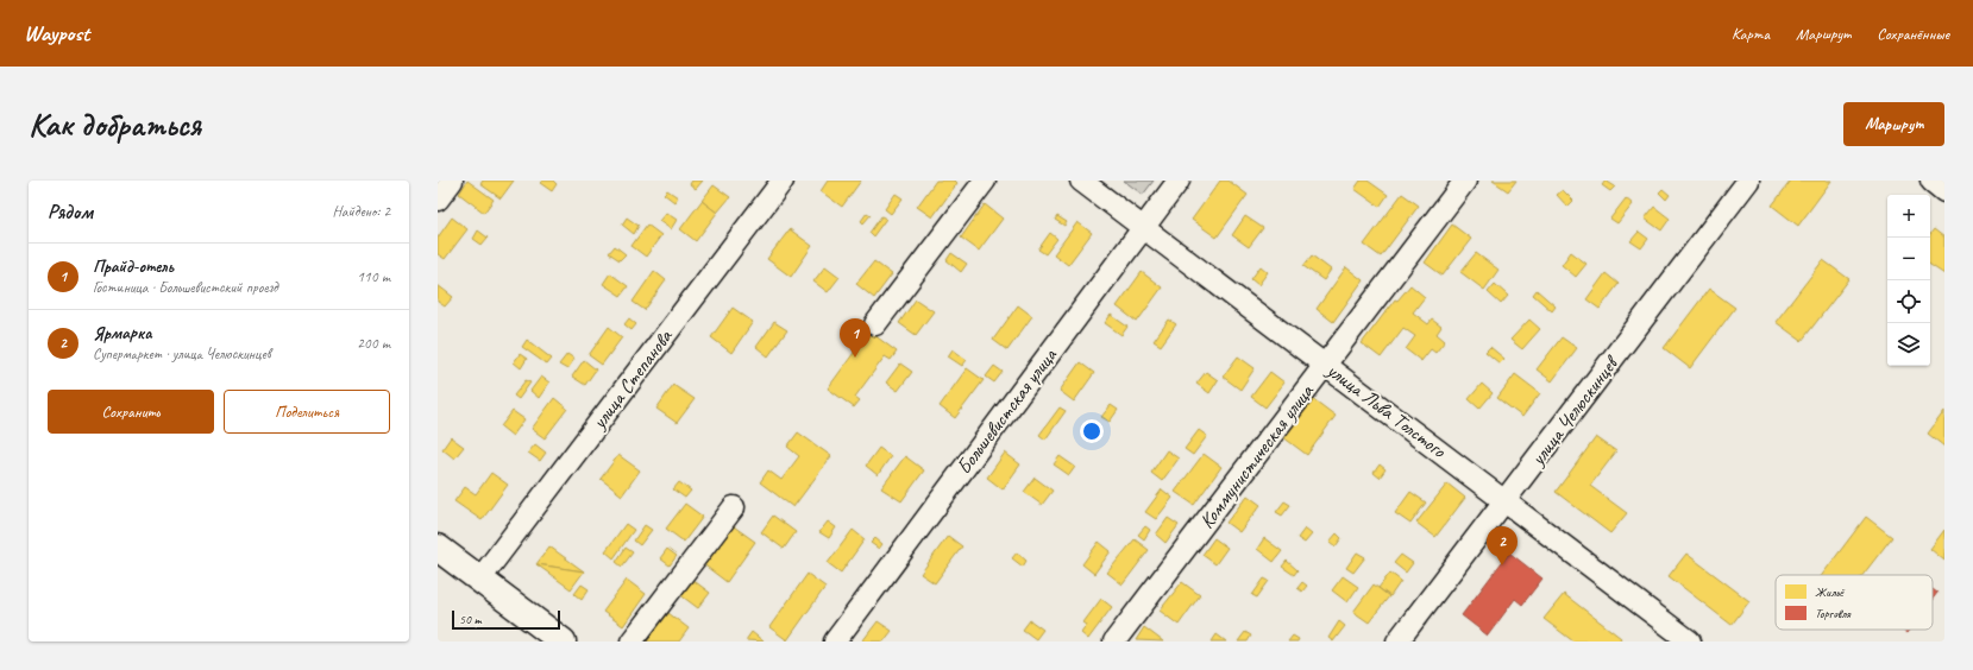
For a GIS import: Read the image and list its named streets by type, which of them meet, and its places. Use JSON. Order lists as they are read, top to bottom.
{
  "streets": {
    "street": [
      "улица Степанова",
      "улица Льва Толстого",
      "Большевистская улица",
      "улица Челюскинцев",
      "Коммунистическая улица"
    ]
  },
  "crossings": [
    ["улица Льва Толстого", "Большевистская улица"],
    ["улица Льва Толстого", "улица Челюскинцев"],
    ["улица Льва Толстого", "Коммунистическая улица"]
  ],
  "legend": ["Жильё", "Торговля"],
  "scale_bar": "50 m",
  "page": {
    "header": "Waypost",
    "nav": ["Карта", "Маршрут", "Сохранённые"],
    "buttons": [
      "Маршрут",
      ["Сохранить", "Поделиться"]
    ],
    "title": "Как добраться",
    "heading": ["Рядом", "Найдено: 2"],
    "map_buttons": ["+", "−"],
    "list": [
      {
        "mark": "1",
        "name": "Прайд-отель",
        "note": "Гостиница · Большевистский проезд",
        "value": "110 m"
      },
      {
        "mark": "2",
        "name": "Ярмарка",
        "note": "Супермаркет · улица Челюскинцев",
        "value": "200 m"
      }
    ],
    "pins": ["1", "2"],
    "scale": "50 m"
  }
}
